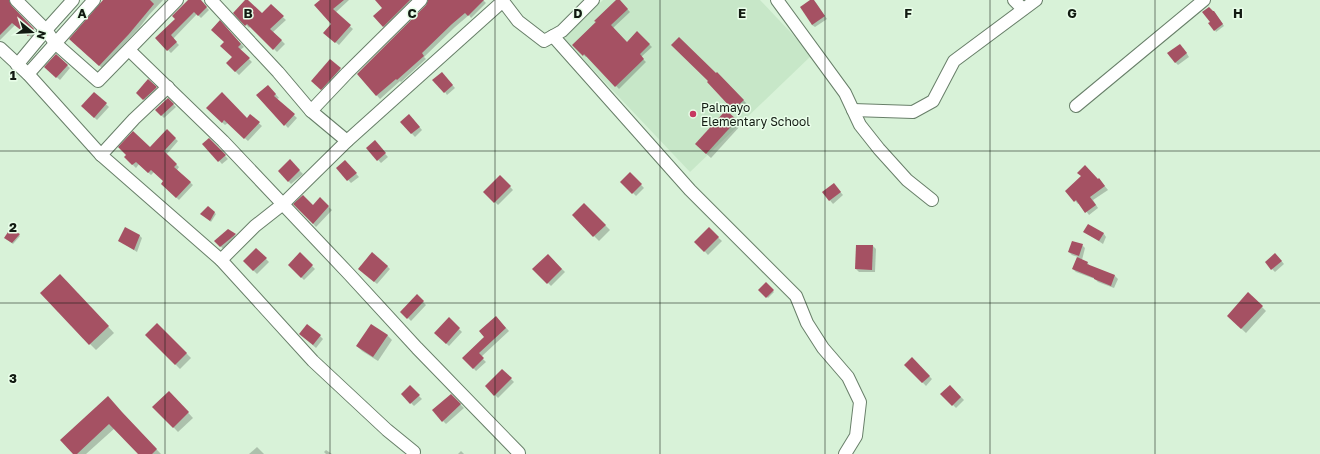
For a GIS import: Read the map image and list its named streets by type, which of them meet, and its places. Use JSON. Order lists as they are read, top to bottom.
{
  "places": ["Palmayo Elementary School"],
  "north": "right",
  "grid": {
    "columns": [
      "A",
      "B",
      "C",
      "D",
      "E",
      "F",
      "G",
      "H"
    ],
    "rows": ["1", "2", "3"]
  }
}
